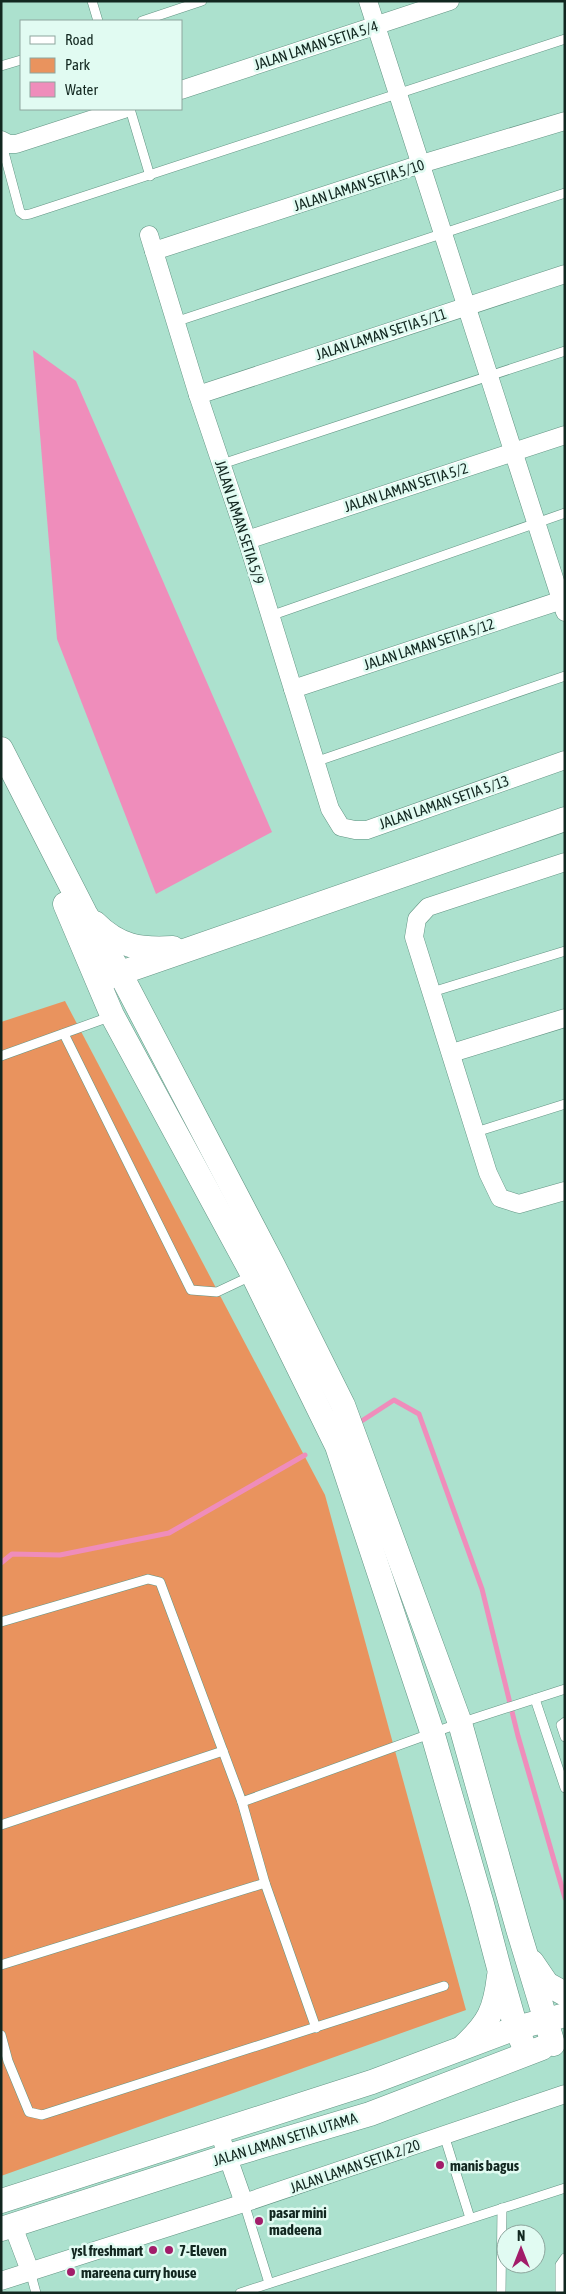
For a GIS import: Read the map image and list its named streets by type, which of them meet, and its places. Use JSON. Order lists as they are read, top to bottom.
{
  "streets": {
    "street": [
      "JALAN LAMAN SETIA 5/4",
      "JALAN LAMAN SETIA 5/10",
      "JALAN LAMAN SETIA 5/11",
      "JALAN LAMAN SETIA 5/2",
      "JALAN LAMAN SETIA 5/9",
      "JALAN LAMAN SETIA 5/12",
      "JALAN LAMAN SETIA 5/13",
      "JALAN LAMAN SETIA UTAMA",
      "JALAN LAMAN SETIA 2/20"
    ]
  },
  "crossings": [
    ["JALAN LAMAN SETIA 5/10", "JALAN LAMAN SETIA 5/9"],
    ["JALAN LAMAN SETIA 5/11", "JALAN LAMAN SETIA 5/9"],
    ["JALAN LAMAN SETIA 5/2", "JALAN LAMAN SETIA 5/9"],
    ["JALAN LAMAN SETIA 5/9", "JALAN LAMAN SETIA 5/12"],
    ["JALAN LAMAN SETIA 5/9", "JALAN LAMAN SETIA 5/13"]
  ],
  "places": [
    "manis bagus",
    "pasar mini madeena",
    "ysl freshmart",
    "7-Eleven",
    "mareena curry house"
  ],
  "legend": ["Road", "Park", "Water"],
  "north": "top"
}
